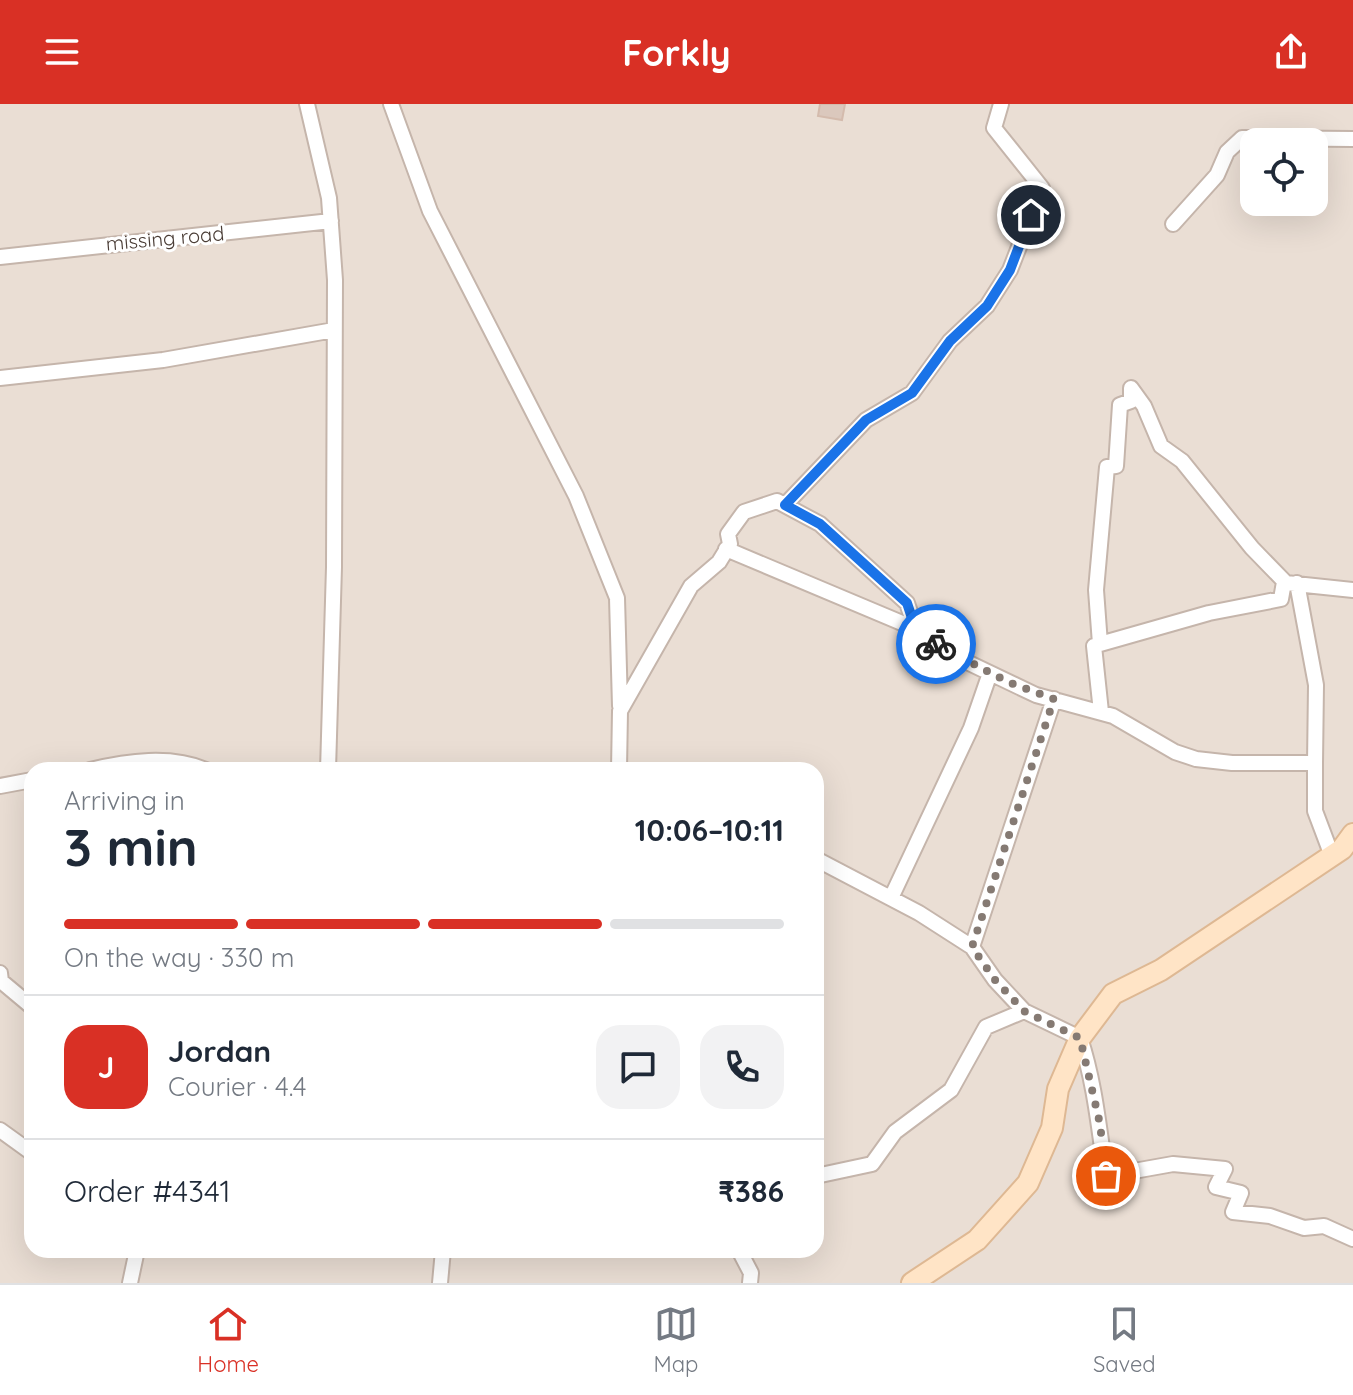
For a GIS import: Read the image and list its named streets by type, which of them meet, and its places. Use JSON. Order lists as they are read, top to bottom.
{
  "streets": {
    "street": ["missing road"]
  },
  "page": {
    "header": "Forkly",
    "heading": ["3 min", "Arriving in", "10:06–10:11"],
    "panel": [
      "Jordan",
      "Courier · 4.4",
      "Order #4341",
      "₹386"
    ],
    "bar": "On the way · 330 m",
    "round": "J",
    "tabs": ["Home", "Map", "Saved"]
  }
}
